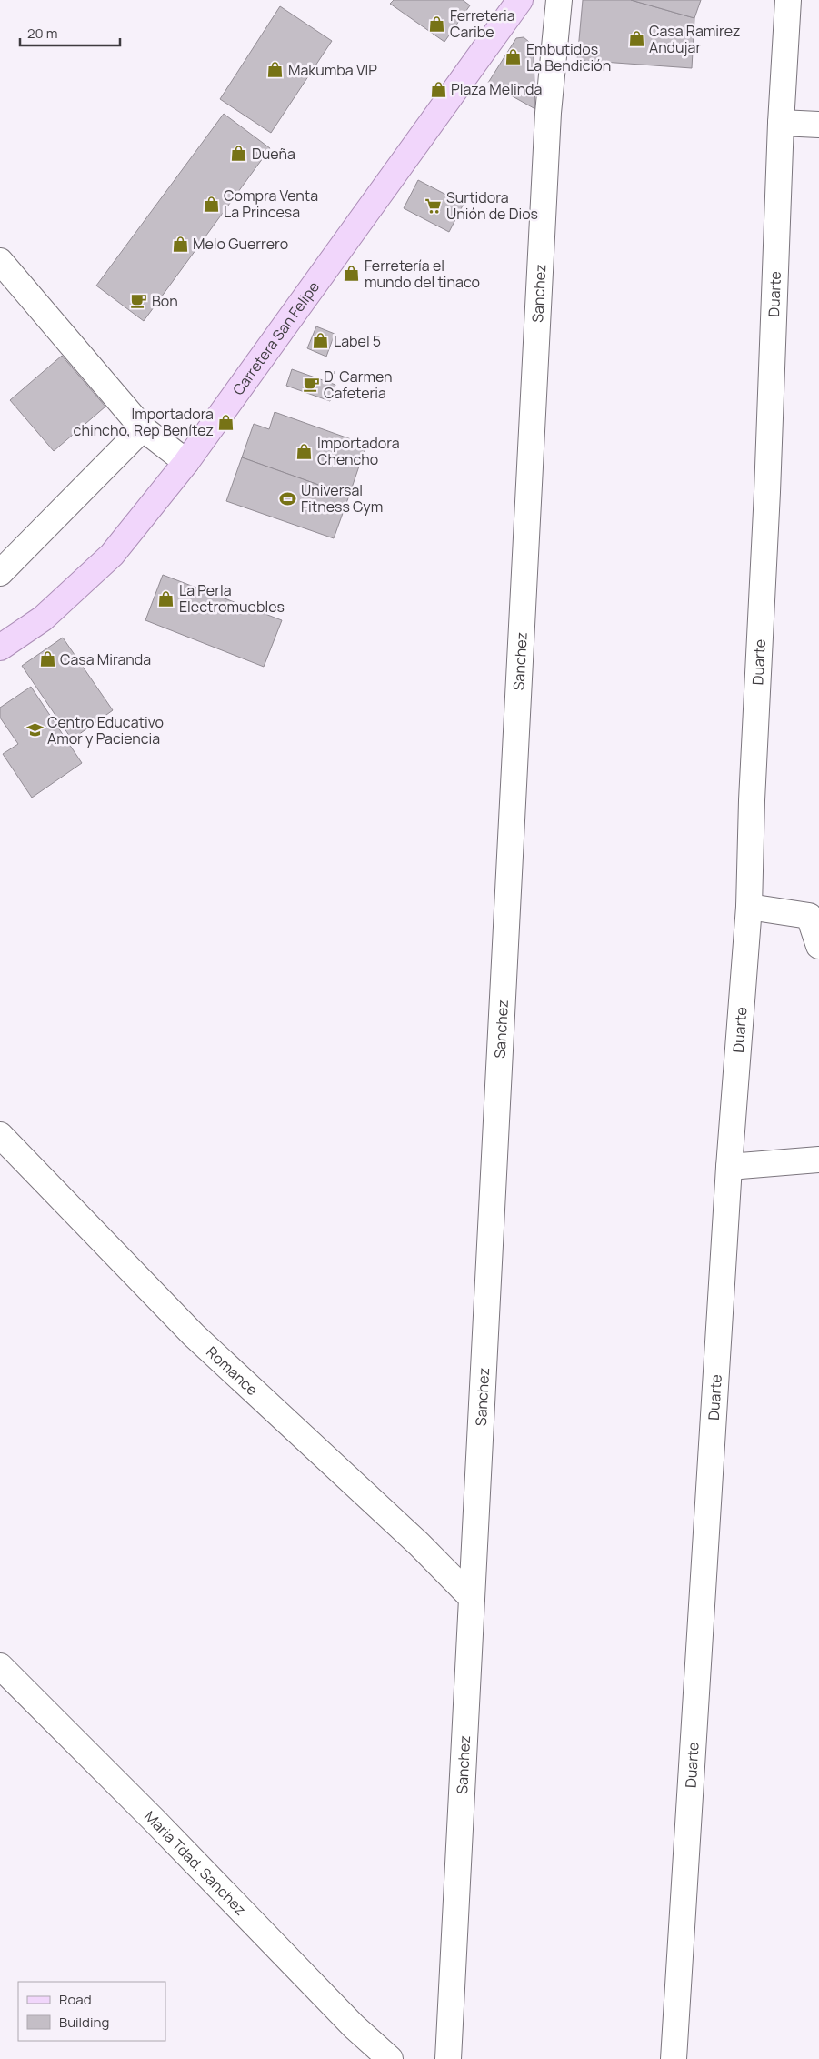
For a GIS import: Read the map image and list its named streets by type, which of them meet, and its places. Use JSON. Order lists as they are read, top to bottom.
{
  "streets": {
    "main road": ["Carretera San Felipe"],
    "street": [
      "Sanchez",
      "Duarte",
      "Romance",
      "Maria Tdad. Sanchez"
    ]
  },
  "crossings": [
    ["Sanchez", "Romance"]
  ],
  "places": {
    "shop": [
      "Ferreteria Caribe",
      "Casa Ramirez Andujar",
      "Embutidos La Bendición",
      "Makumba VIP",
      "Plaza Melinda",
      "Dueña",
      "Compra Venta La Princesa",
      "Melo Guerrero",
      "Ferretería el mundo del tinaco",
      "Label 5",
      "Importadora chincho, Rep Benítez",
      "Importadora Chencho",
      "La Perla Electromuebles",
      "Casa Miranda"
    ],
    "supermarket": ["Surtidora Unión de Dios"],
    "cafe": ["Bon", "D' Carmen Cafeteria"],
    "sports": ["Universal Fitness Gym"],
    "school or university": ["Centro Educativo Amor y Paciencia"]
  },
  "legend": ["Road", "Building"],
  "scale_bar": "20 m"
}
